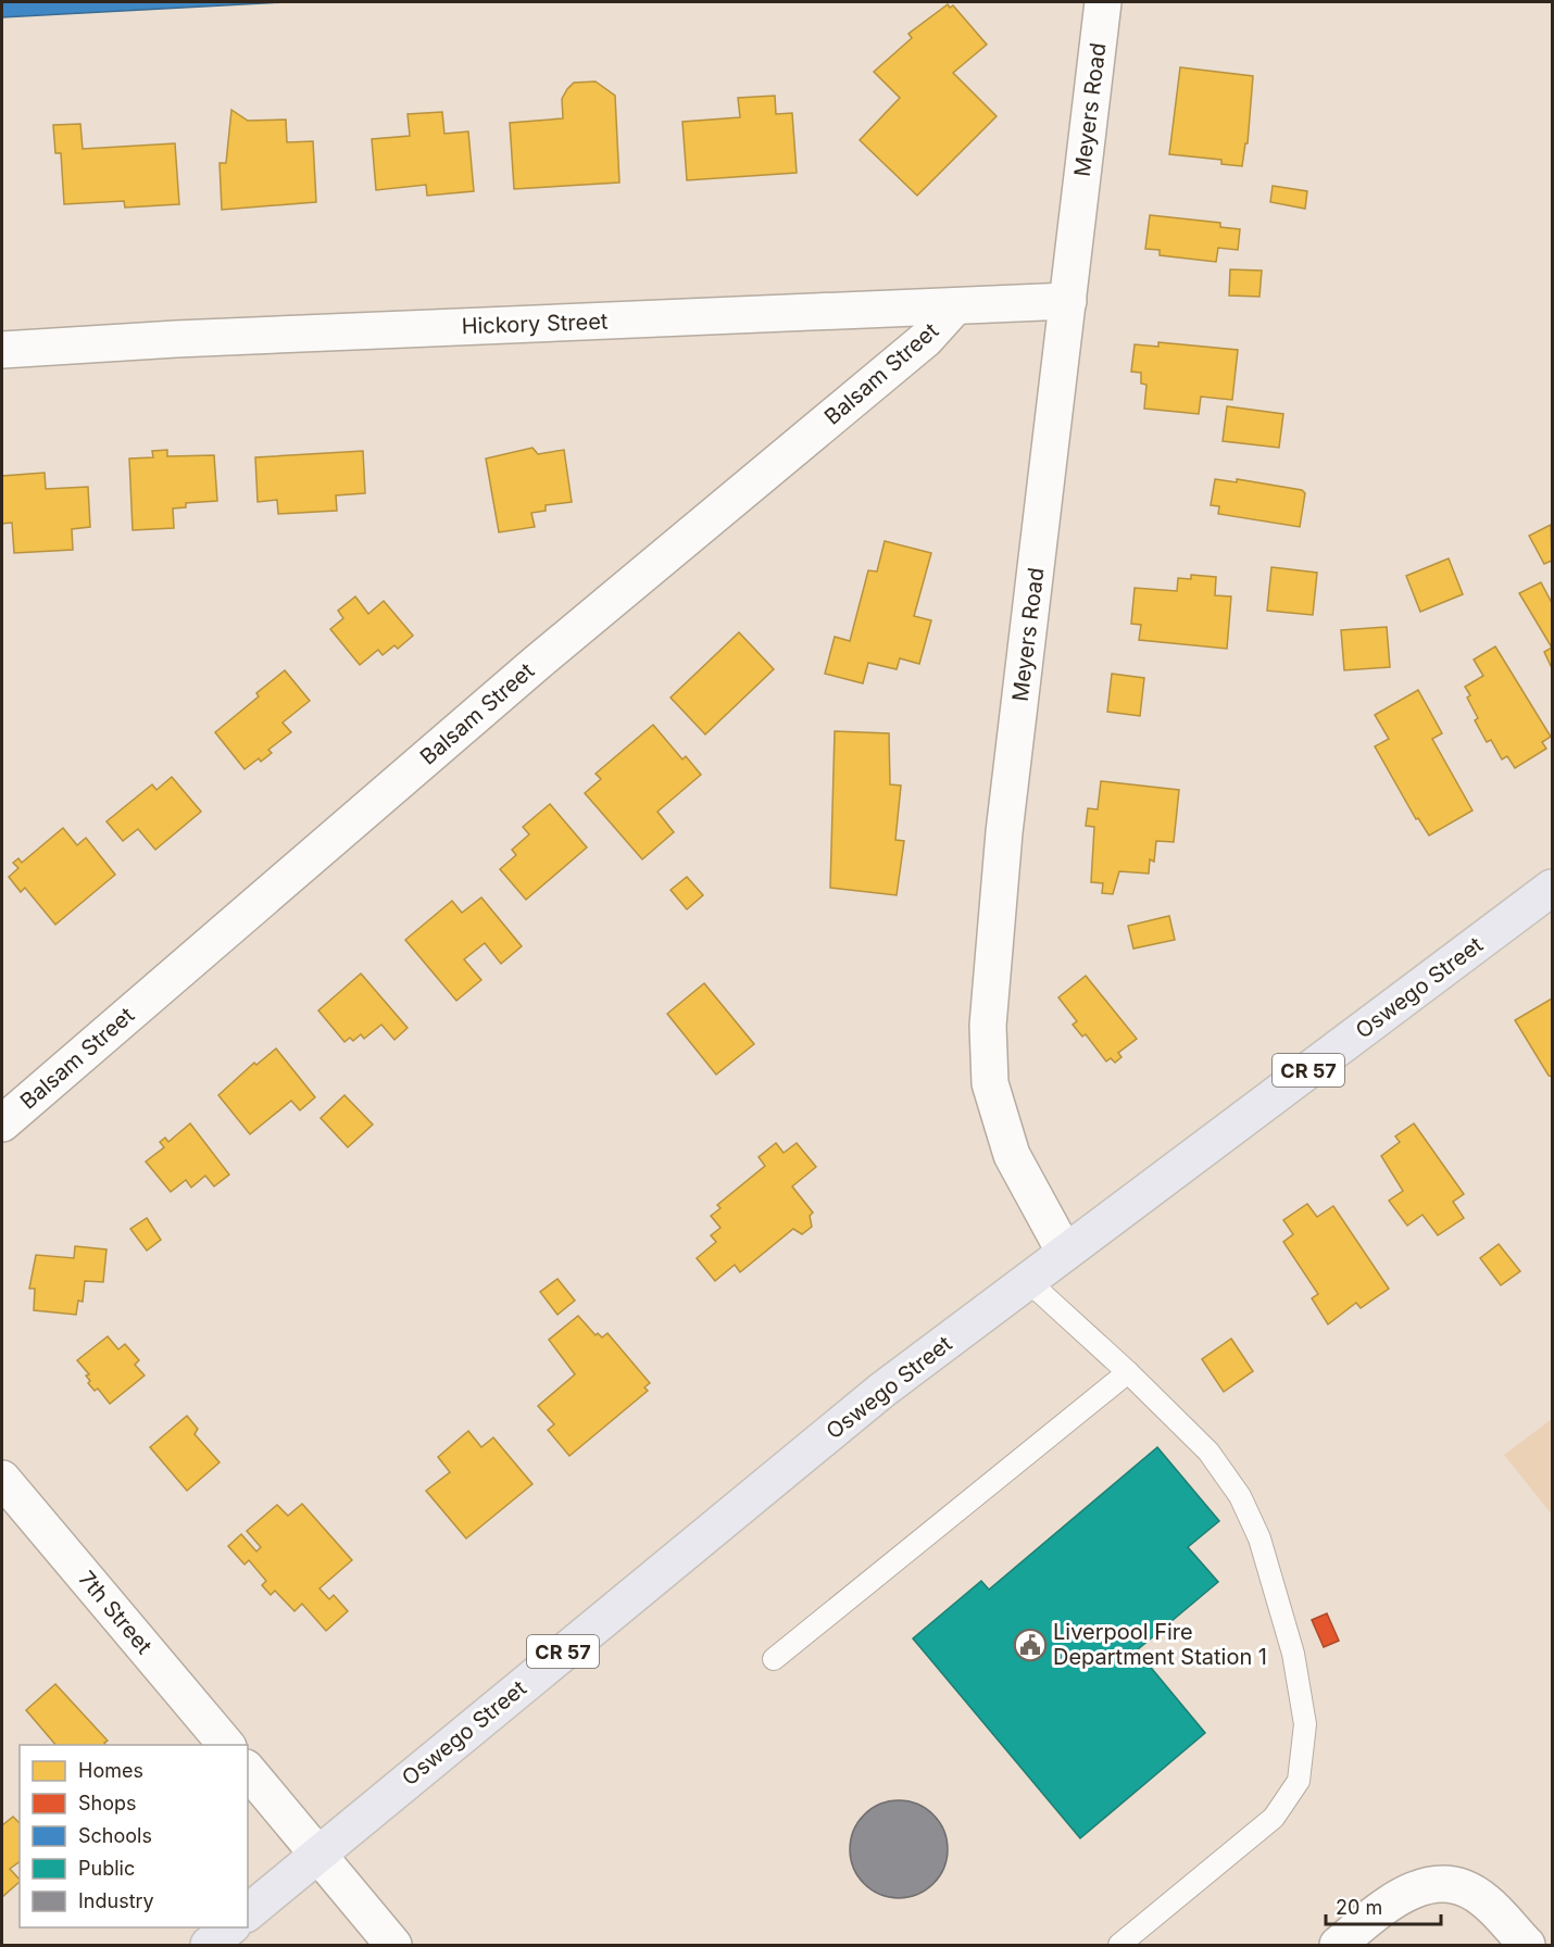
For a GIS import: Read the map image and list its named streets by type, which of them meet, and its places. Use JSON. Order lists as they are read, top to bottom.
{
  "streets": {
    "main road": ["Oswego Street", "CR 57"],
    "street": [
      "Meyers Road",
      "Hickory Street",
      "Balsam Street",
      "7th Street"
    ]
  },
  "crossings": [
    ["Meyers Road", "Hickory Street"],
    ["Meyers Road", "Oswego Street"],
    ["Hickory Street", "Balsam Street"]
  ],
  "places": {
    "public building": ["Liverpool Fire Department Station 1"]
  },
  "legend": [
    "Homes",
    "Shops",
    "Schools",
    "Public",
    "Industry"
  ],
  "scale_bar": "20 m"
}
